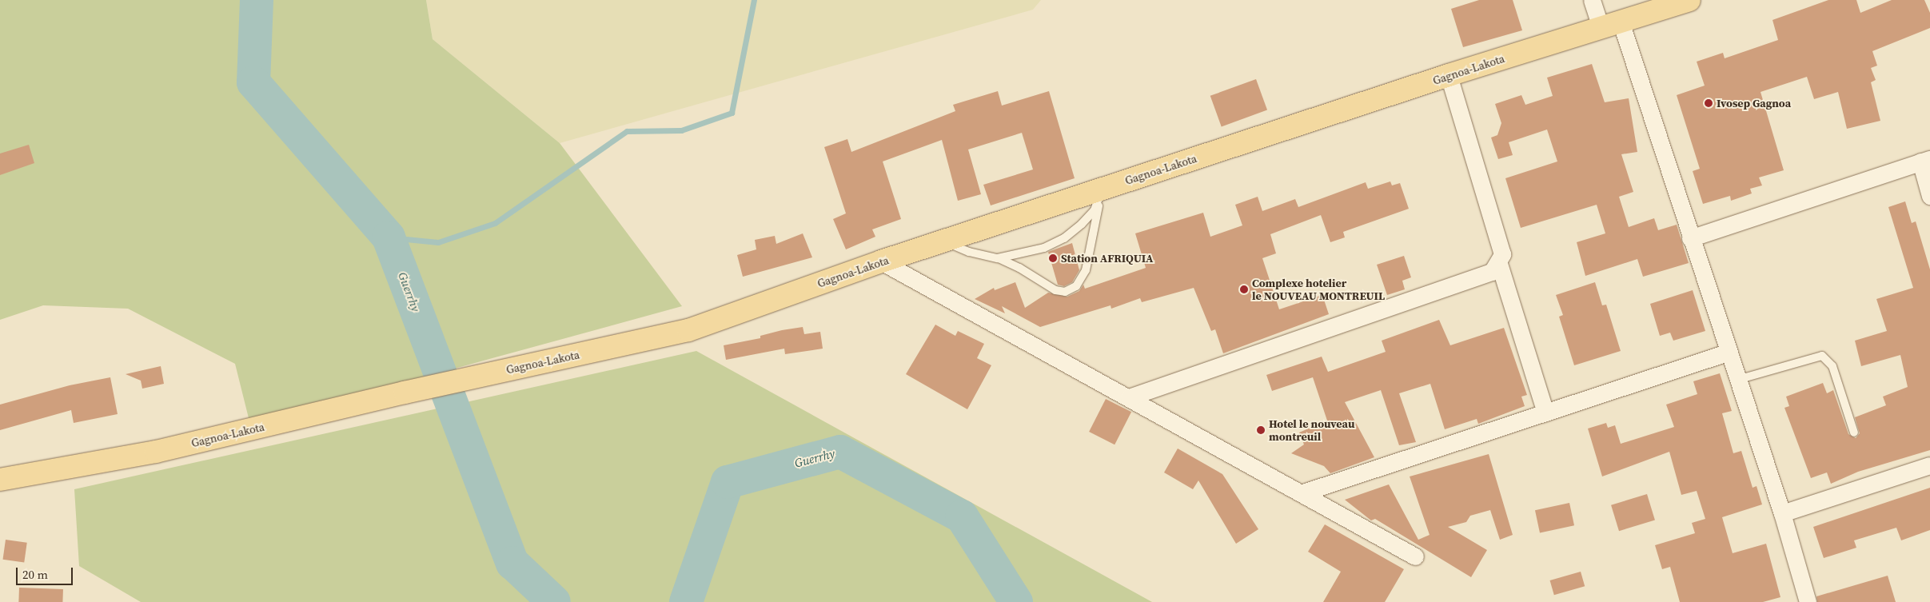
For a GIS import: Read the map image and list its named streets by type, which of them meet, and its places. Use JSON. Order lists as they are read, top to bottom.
{
  "streets": {
    "main road": ["Gagnoa-Lakota"]
  },
  "water": ["Guerrhy"],
  "places": [
    "Ivosep Gagnoa",
    "Station AFRIQUIA",
    "Complexe hotelier le NOUVEAU MONTREUIL",
    "Hotel le nouveau montreuil"
  ],
  "scale_bar": "20 m"
}
